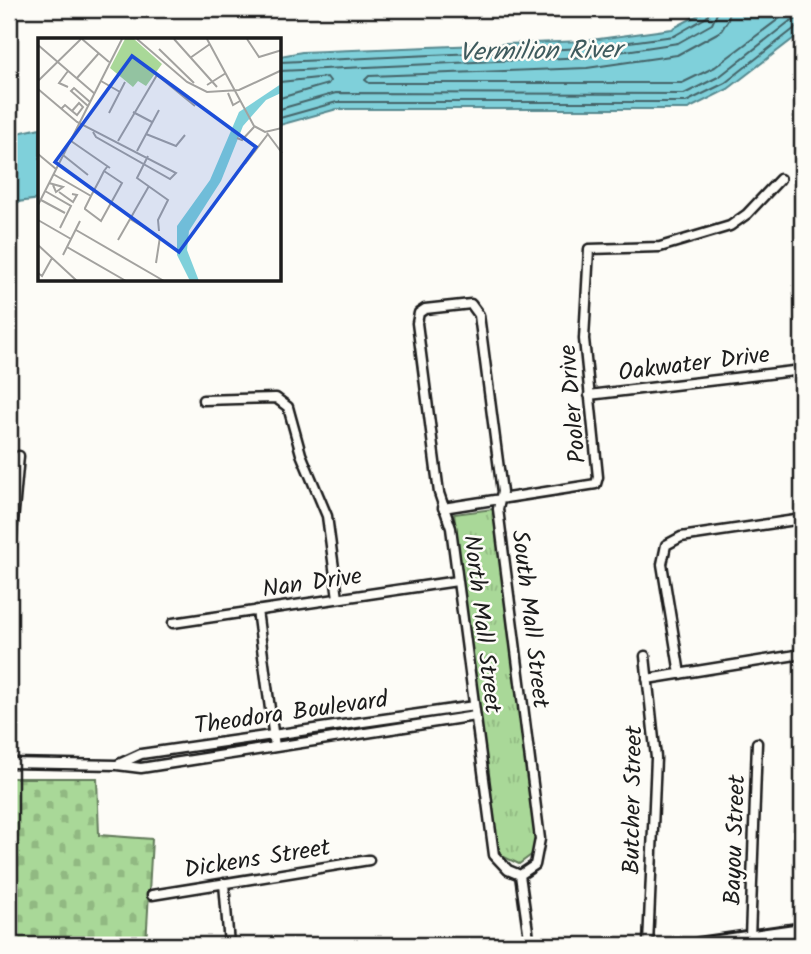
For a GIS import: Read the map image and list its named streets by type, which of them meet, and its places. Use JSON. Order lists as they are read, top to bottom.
{
  "streets": {
    "street": [
      "Oakwater Drive",
      "Pooler Drive",
      "Nan Drive",
      "South Mall Street",
      "North Mall Street",
      "Theodora Boulevard",
      "Butcher Street",
      "Bayou Street",
      "Dickens Street"
    ]
  },
  "crossings": [
    ["Oakwater Drive", "Pooler Drive"],
    ["Pooler Drive", "South Mall Street"],
    ["Pooler Drive", "North Mall Street"],
    ["Nan Drive", "North Mall Street"],
    ["South Mall Street", "North Mall Street"],
    ["North Mall Street", "Theodora Boulevard"]
  ],
  "water": ["Vermilion River"]
}
